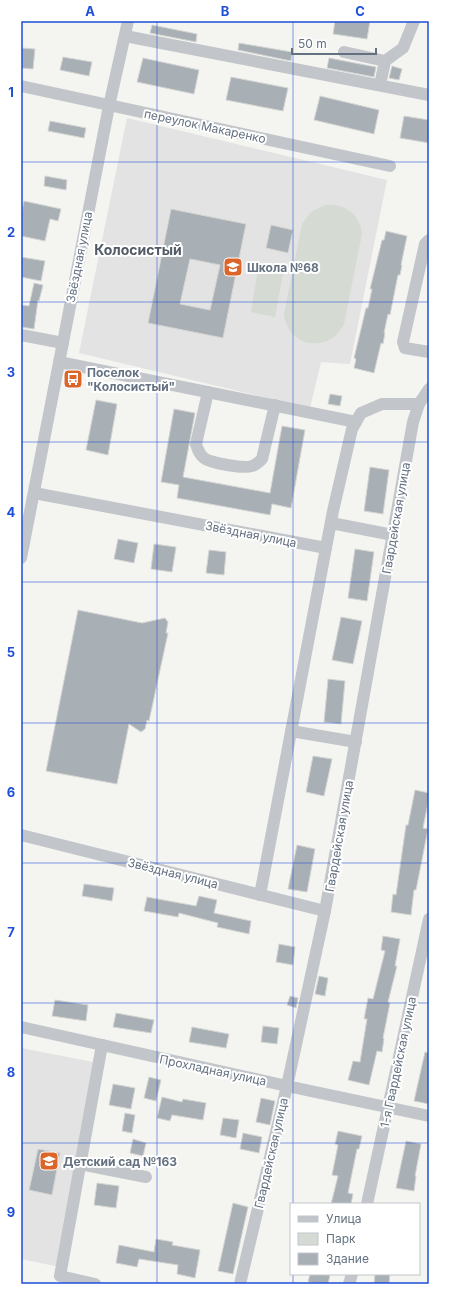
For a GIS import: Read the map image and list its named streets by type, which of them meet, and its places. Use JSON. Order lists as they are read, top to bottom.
{
  "streets": {
    "street": [
      "переулок Макаренко",
      "Звёздная улица",
      "Гвардейская улица",
      "1-я Гвардейская улица",
      "Прохладная улица"
    ]
  },
  "crossings": [
    ["переулок Макаренко", "Звёздная улица"],
    ["Звёздная улица", "Гвардейская улица"],
    ["Гвардейская улица", "Прохладная улица"],
    ["1-я Гвардейская улица", "Прохладная улица"]
  ],
  "districts": ["Колосистый"],
  "places": {
    "school or university": ["Школа №68", "Детский cад №163"],
    "bus stop": ["Поселок \"Колосистый\""]
  },
  "legend": ["Улица", "Парк", "Здание"],
  "scale_bar": "50 m",
  "grid": {
    "columns": ["A", "B", "C"],
    "rows": [
      "1",
      "2",
      "3",
      "4",
      "5",
      "6",
      "7",
      "8",
      "9"
    ]
  }
}
